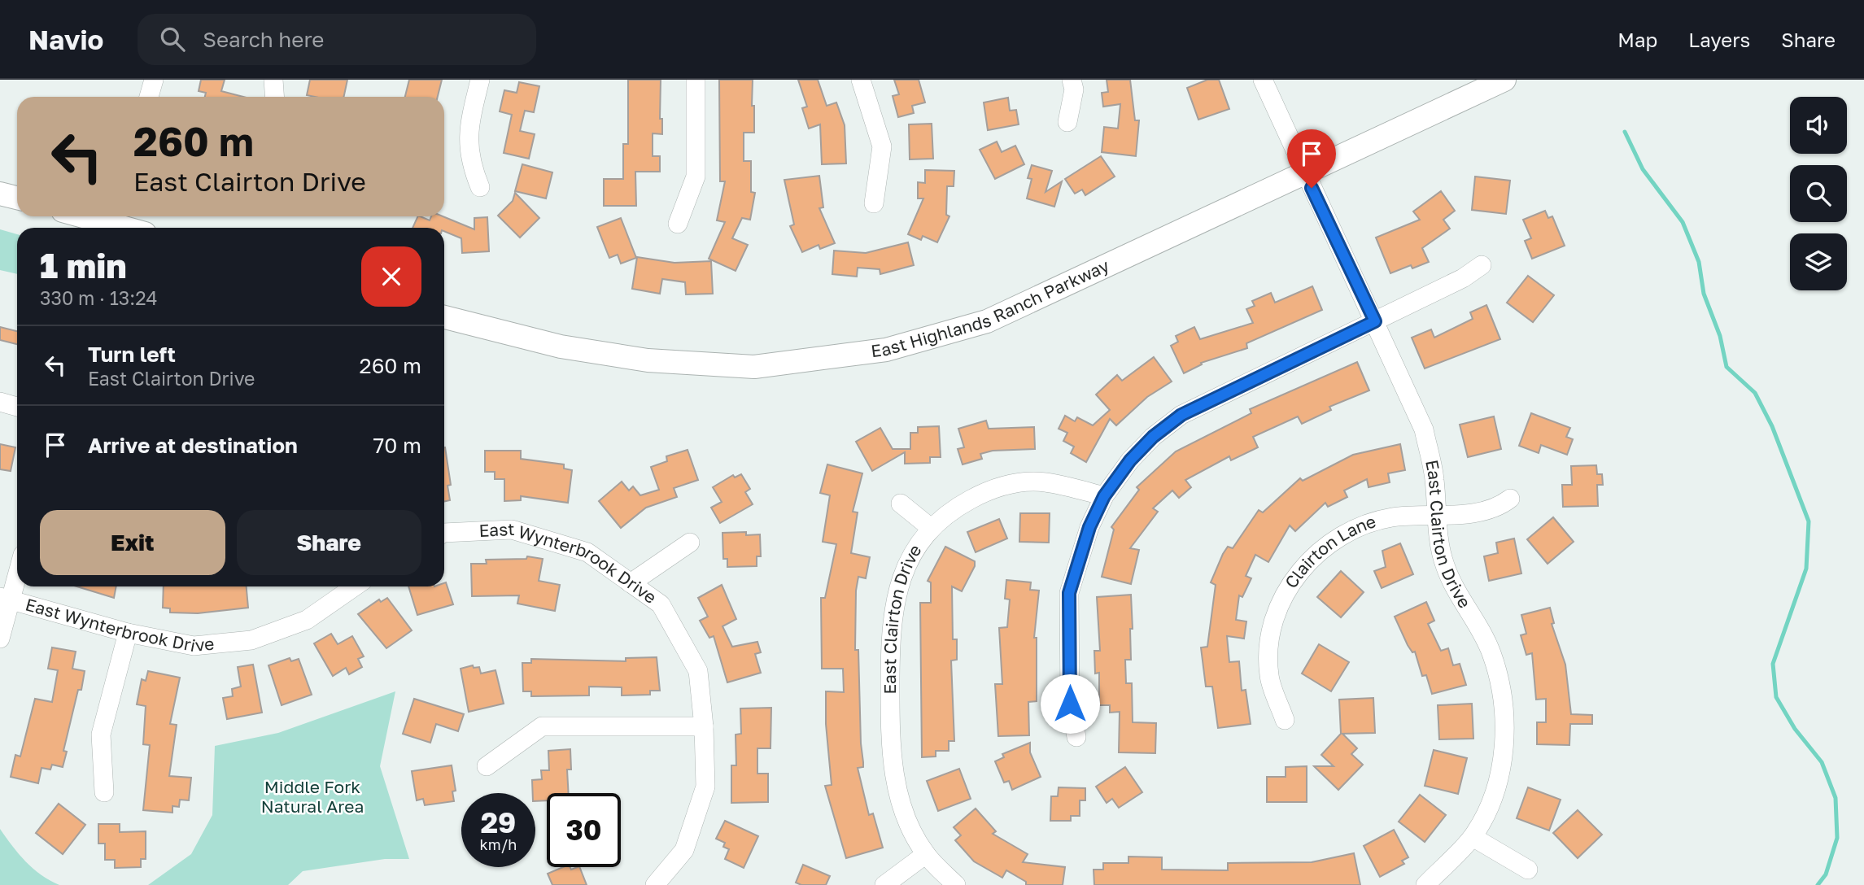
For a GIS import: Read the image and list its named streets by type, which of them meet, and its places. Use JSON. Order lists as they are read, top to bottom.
{
  "streets": {
    "main road": ["East Highlands Ranch Parkway"],
    "street": ["East Clairton Drive", "Clairton Lane", "East Wynterbrook Drive"]
  },
  "crossings": [
    ["East Highlands Ranch Parkway", "East Clairton Drive"],
    ["East Clairton Drive", "Clairton Lane"]
  ],
  "parks": ["Middle Fork Natural Area"],
  "page": {
    "header": "Navio",
    "search": "Search here",
    "nav": ["Map", "Layers", "Share"],
    "turn": ["260 m", "East Clairton Drive"],
    "heading": ["1 min", "330 m · 13:24"],
    "list": [
      {
        "name": "Turn left",
        "note": "East Clairton Drive",
        "value": "260 m"
      },
      {
        "name": "Arrive at destination",
        "value": "70 m"
      }
    ],
    "buttons": ["Exit", "Share"],
    "speed": "29 km/h",
    "limit": "30"
  }
}
